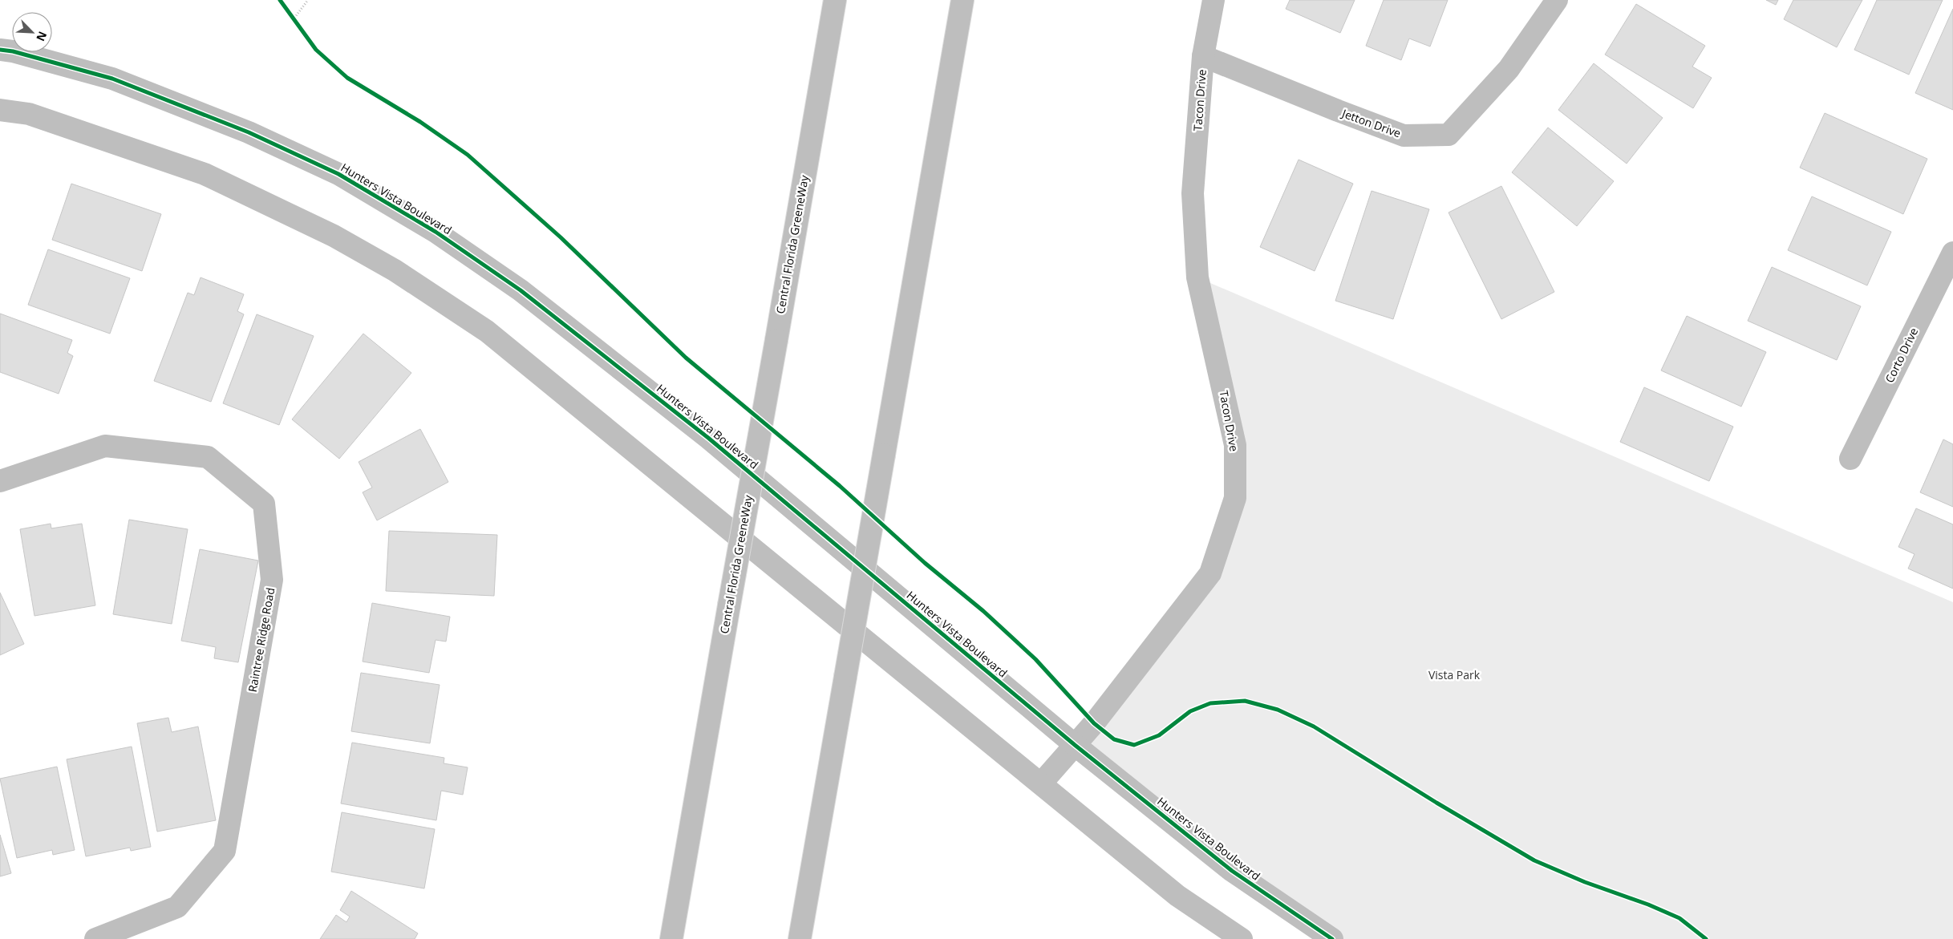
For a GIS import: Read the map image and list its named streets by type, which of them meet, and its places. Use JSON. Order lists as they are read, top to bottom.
{
  "streets": {
    "main road": [
      "Tacon Drive",
      "Jetton Drive",
      "Hunters Vista Boulevard",
      "Central Florida GreeneWay",
      "Corto Drive",
      "Raintree Ridge Road"
    ]
  },
  "crossings": [
    ["Tacon Drive", "Jetton Drive"],
    ["Tacon Drive", "Hunters Vista Boulevard"]
  ],
  "parks": ["Vista Park"],
  "north": "bottom right"
}
